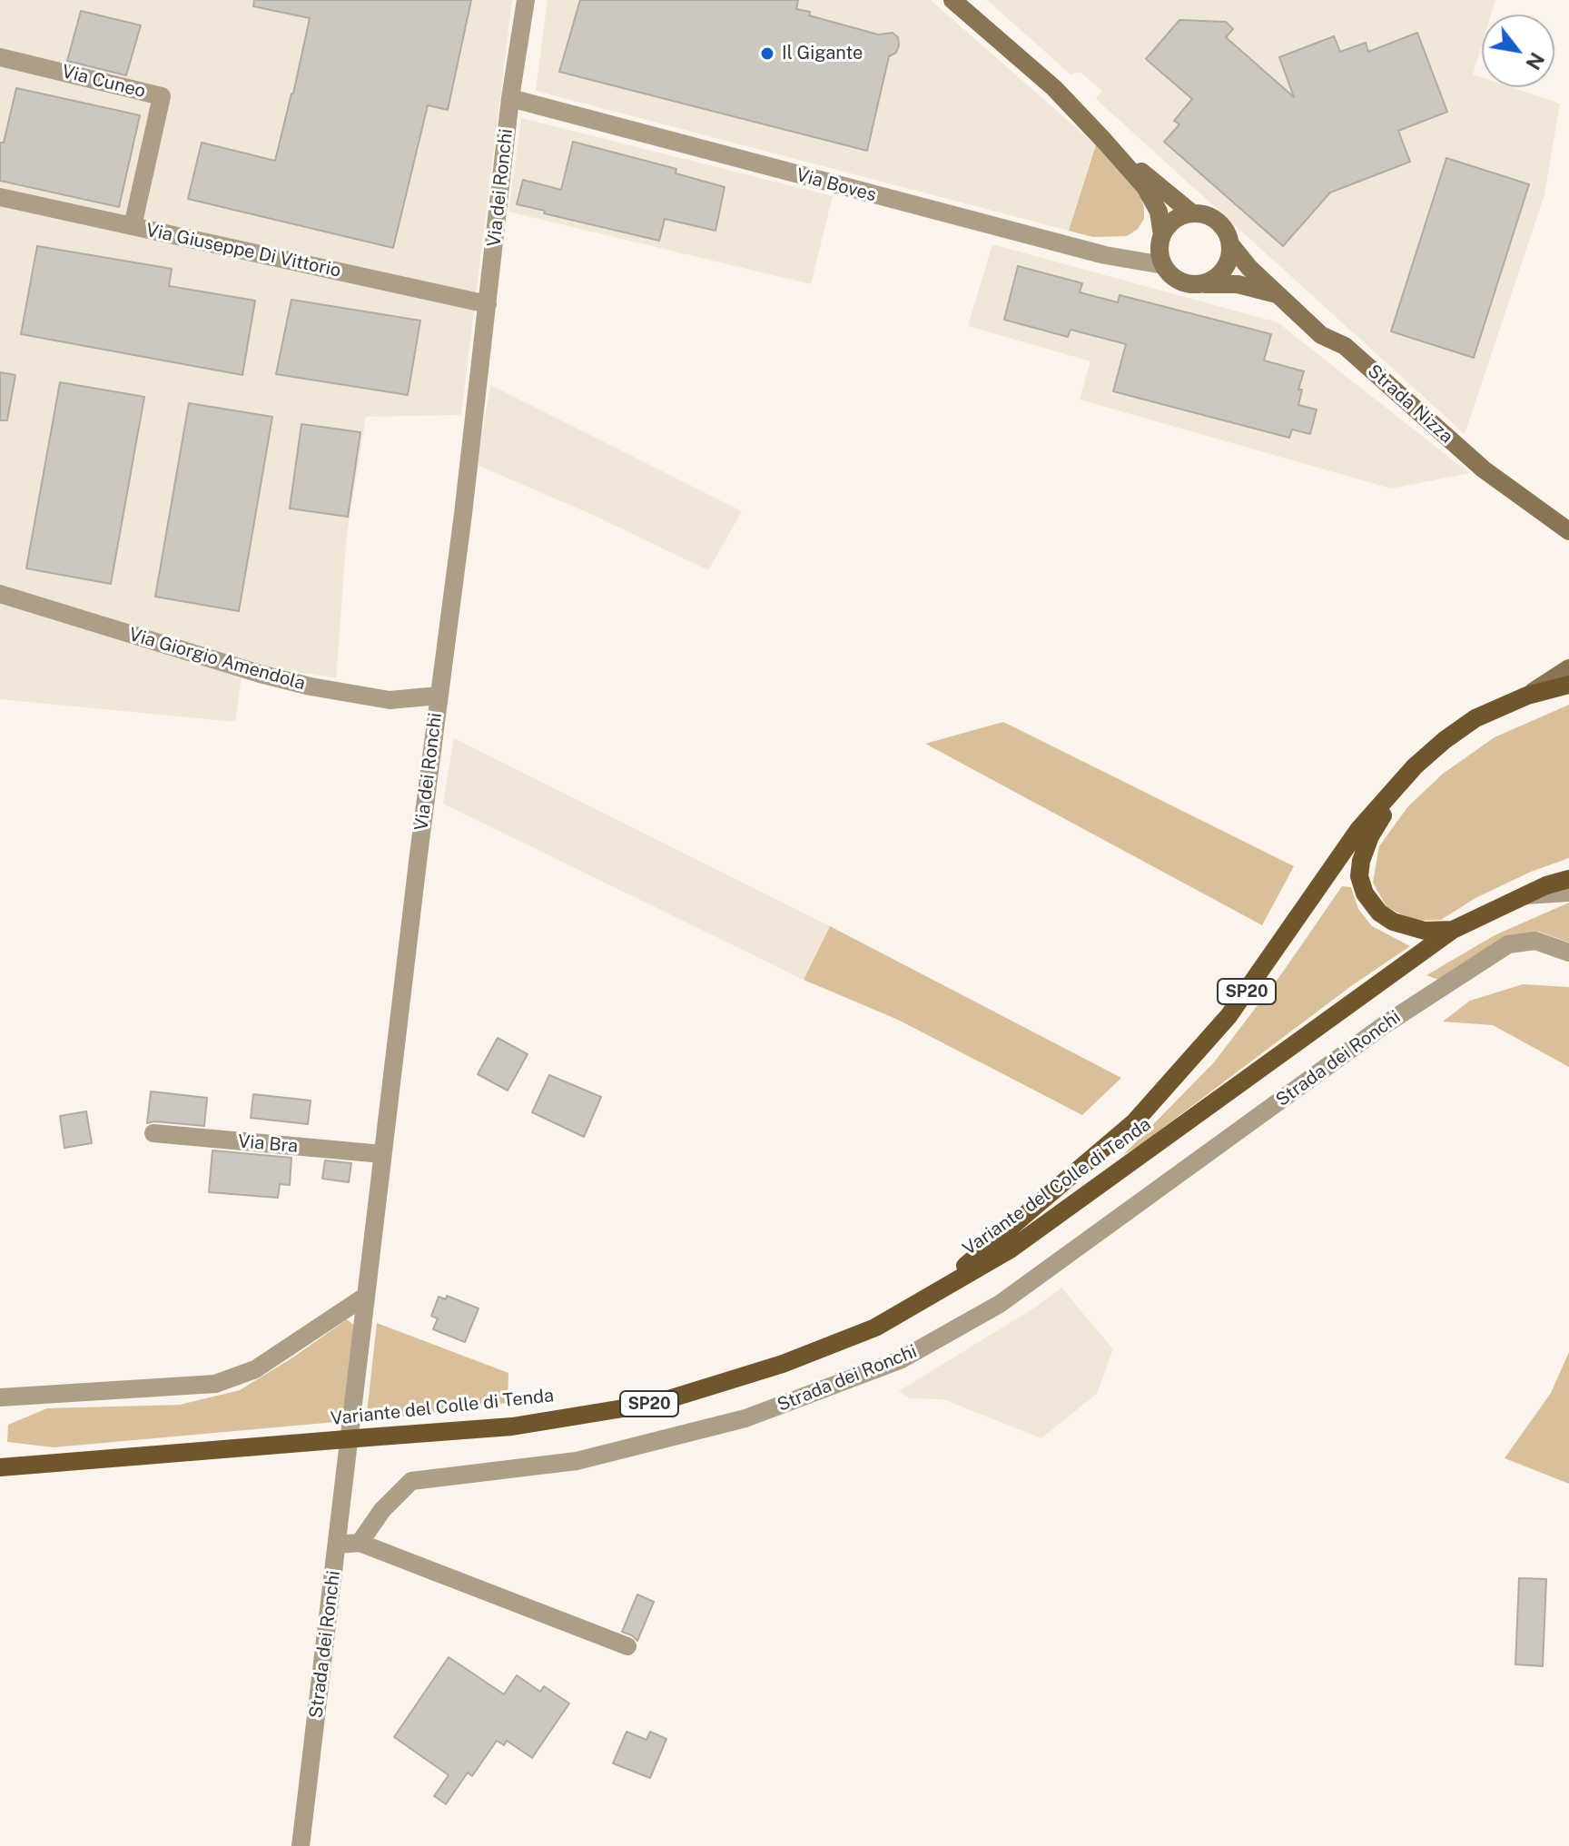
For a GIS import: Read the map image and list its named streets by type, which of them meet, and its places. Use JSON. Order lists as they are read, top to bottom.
{
  "streets": {
    "main road": ["SP20", "Variante del Colle di Tenda"],
    "street": [
      "Via Cuneo",
      "Via Boves",
      "Via dei Ronchi",
      "Via Giuseppe Di Vittorio",
      "Strada Nizza",
      "Via Giorgio Amendola",
      "Strada dei Ronchi",
      "Via Bra"
    ]
  },
  "crossings": [
    ["Via Cuneo", "Via Giuseppe Di Vittorio"],
    ["Via Boves", "Via dei Ronchi"],
    ["Via Boves", "Strada Nizza"],
    ["Via dei Ronchi", "Via Giuseppe Di Vittorio"],
    ["Via dei Ronchi", "Via Giorgio Amendola"],
    ["Via dei Ronchi", "Strada dei Ronchi"],
    ["Via dei Ronchi", "Via Bra"],
    ["SP20", "Variante del Colle di Tenda"]
  ],
  "places": ["Il Gigante"],
  "north": "bottom right"
}
